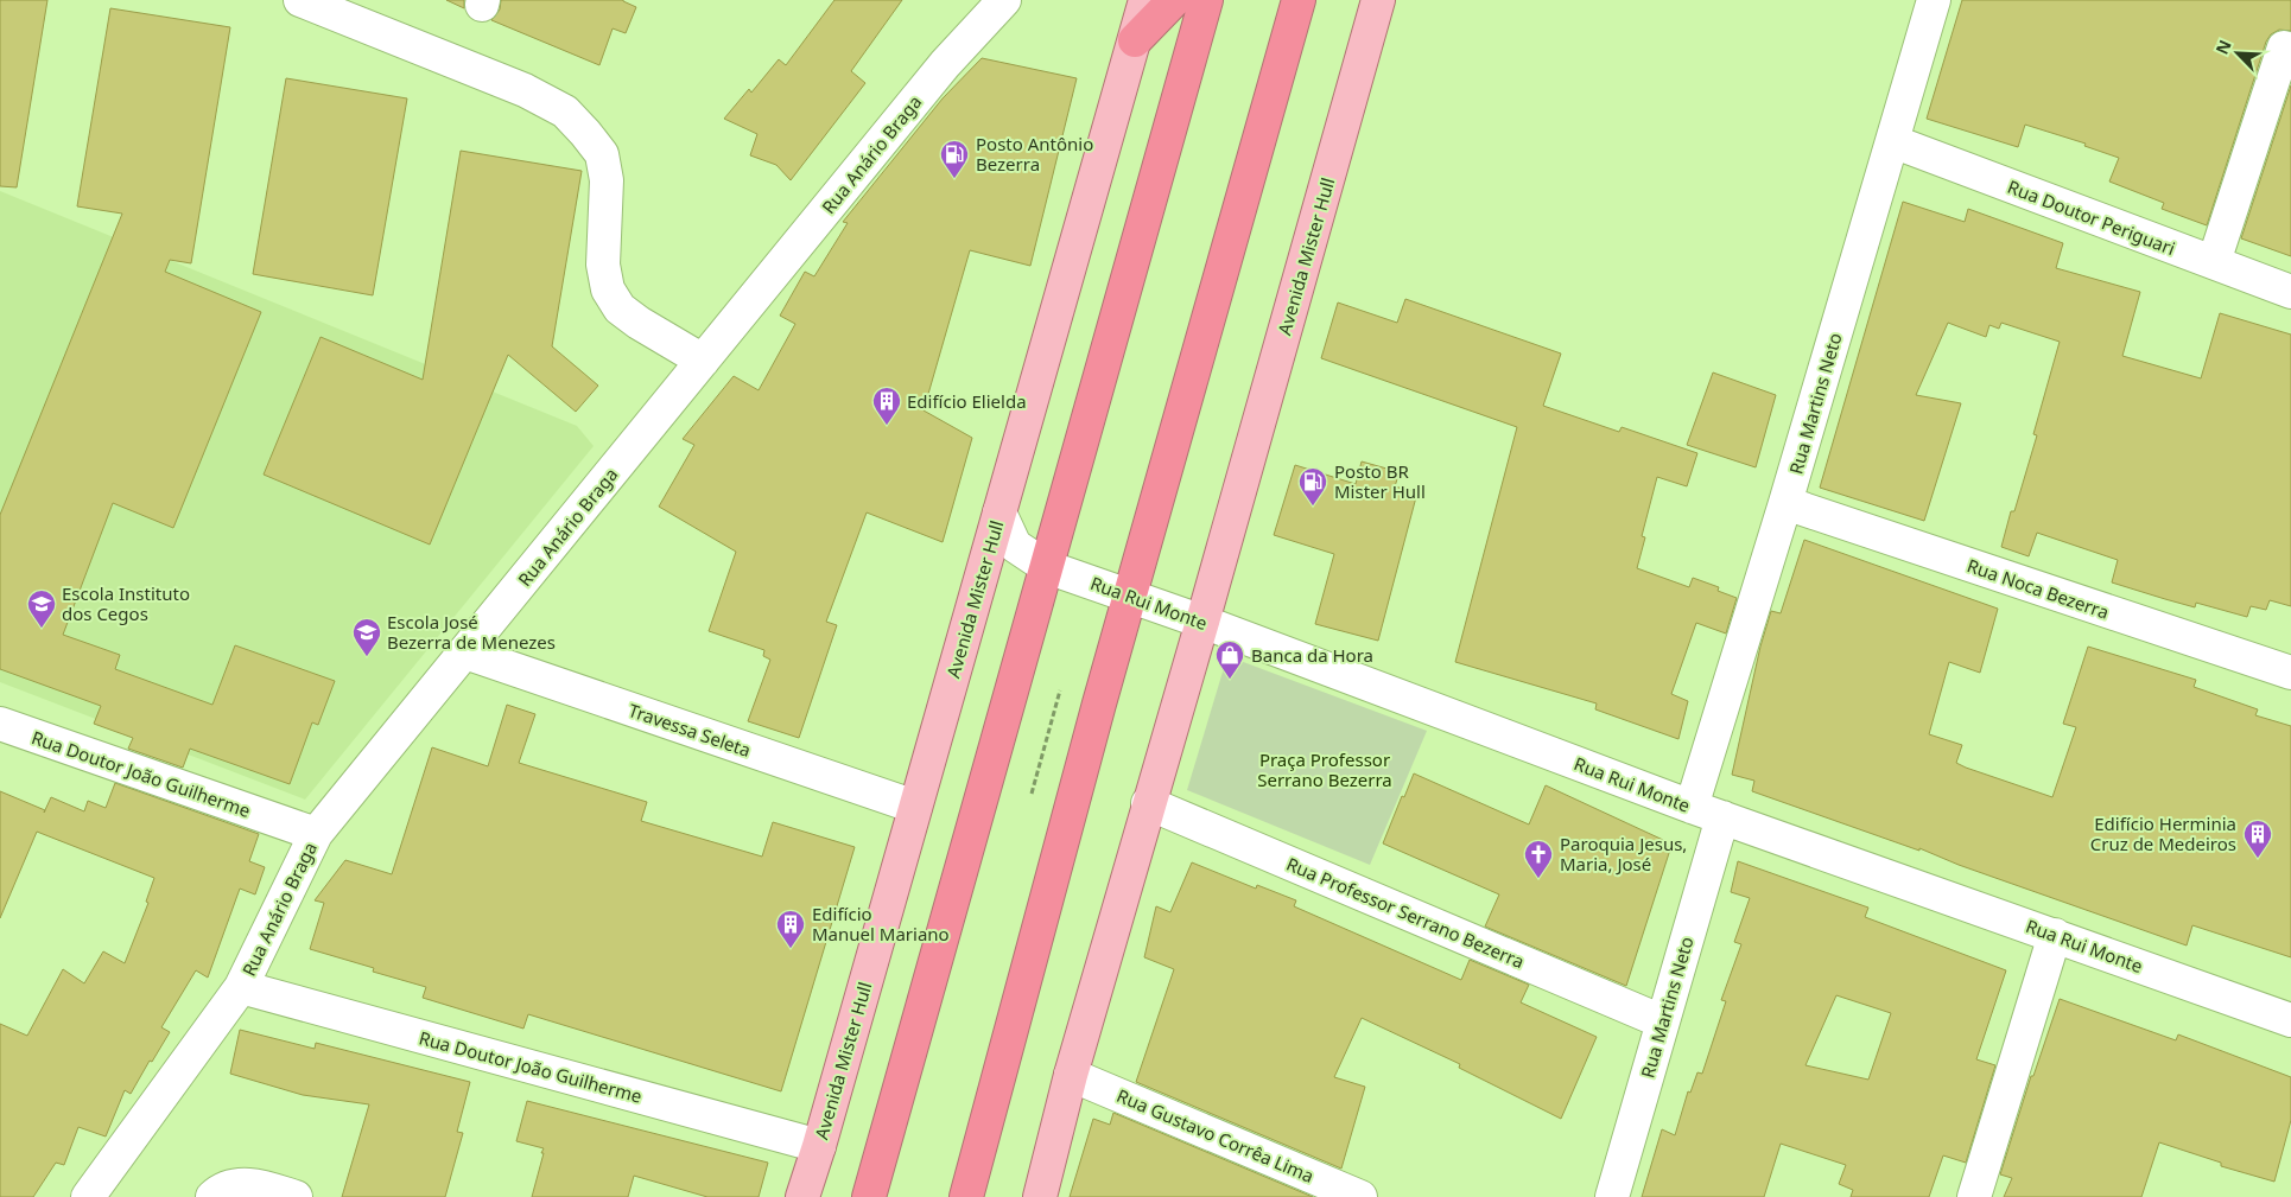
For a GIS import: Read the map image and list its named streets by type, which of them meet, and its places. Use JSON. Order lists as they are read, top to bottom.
{
  "streets": {
    "main road": ["Avenida Mister Hull"],
    "street": [
      "Rua Anário Braga",
      "Rua Doutor Periguari",
      "Rua Martins Neto",
      "Rua Noca Bezerra",
      "Rua Rui Monte",
      "Travessa Seleta",
      "Rua Doutor João Guilherme",
      "Rua Professor Serrano Bezerra",
      "Rua Gustavo Corrêa Lima"
    ]
  },
  "crossings": [
    ["Rua Anário Braga", "Travessa Seleta"],
    ["Rua Anário Braga", "Rua Doutor João Guilherme"],
    ["Rua Doutor Periguari", "Rua Martins Neto"],
    ["Avenida Mister Hull", "Rua Rui Monte"],
    ["Avenida Mister Hull", "Travessa Seleta"],
    ["Avenida Mister Hull", "Rua Doutor João Guilherme"],
    ["Avenida Mister Hull", "Rua Professor Serrano Bezerra"],
    ["Avenida Mister Hull", "Rua Gustavo Corrêa Lima"],
    ["Rua Martins Neto", "Rua Noca Bezerra"],
    ["Rua Martins Neto", "Rua Rui Monte"],
    ["Rua Martins Neto", "Rua Professor Serrano Bezerra"]
  ],
  "parks": ["Praça Professor Serrano Bezerra"],
  "places": {
    "fuel station": ["Posto Antônio Bezerra", "Posto BR Mister Hull"],
    "building": ["Edifício Elielda", "Edifício Herminia Cruz de Medeiros", "Edifício Manuel Mariano"],
    "school or university": ["Escola Instituto dos Cegos", "Escola José Bezerra de Menezes"],
    "shop": ["Banca da Hora"],
    "church": ["Paroquia Jesus, Maria, José"]
  },
  "north": "top left"
}
